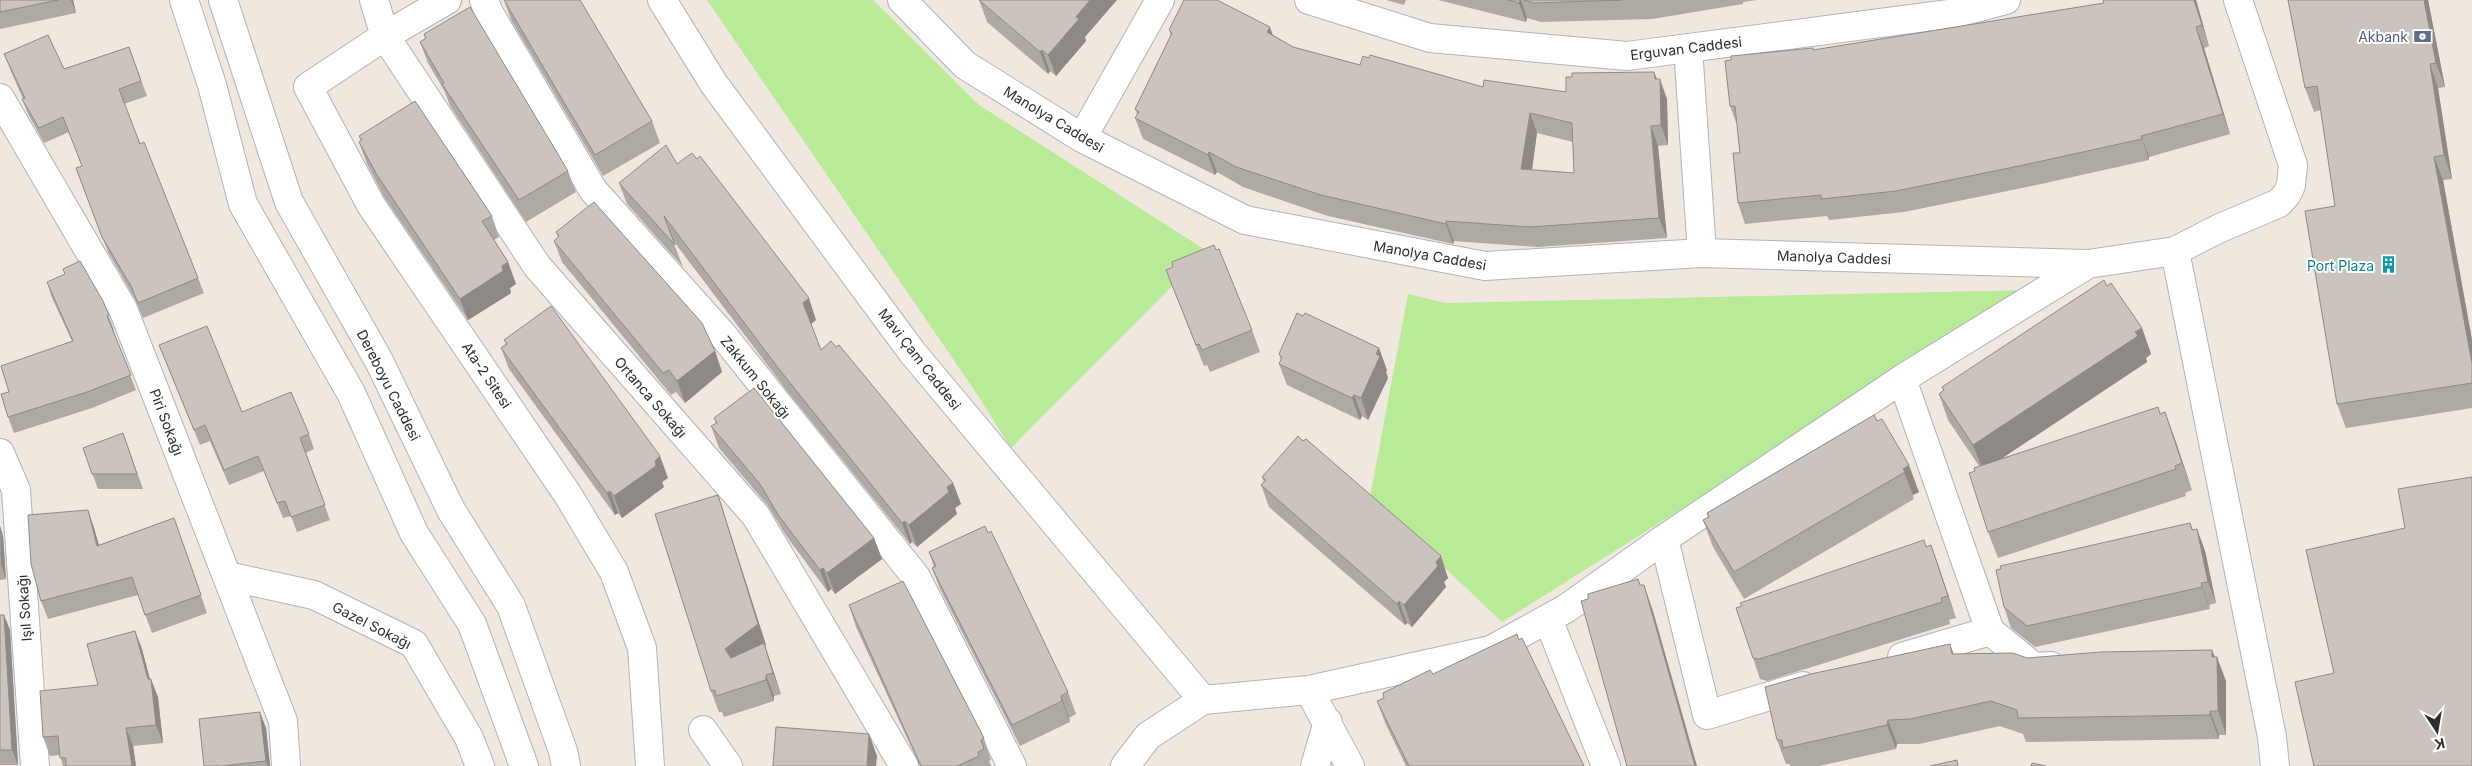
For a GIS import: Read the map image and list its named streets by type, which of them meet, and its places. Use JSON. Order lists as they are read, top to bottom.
{
  "streets": {
    "street": [
      "Erguvan Caddesi",
      "Manolya Caddesi",
      "Mavi Çam Caddesi",
      "Ata-2 Sitesi",
      "Zakkum Sokağı",
      "Dereboyu Caddesi",
      "Ortanca Sokağı",
      "Piri Sokağı",
      "Işıl Sokağı",
      "Gazel Sokağı"
    ]
  },
  "crossings": [
    ["Ata-2 Sitesi", "Ortanca Sokağı"],
    ["Piri Sokağı", "Gazel Sokağı"]
  ],
  "places": {
    "bank": ["Akbank"],
    "building": ["Port Plaza"]
  },
  "north": "bottom"
}
